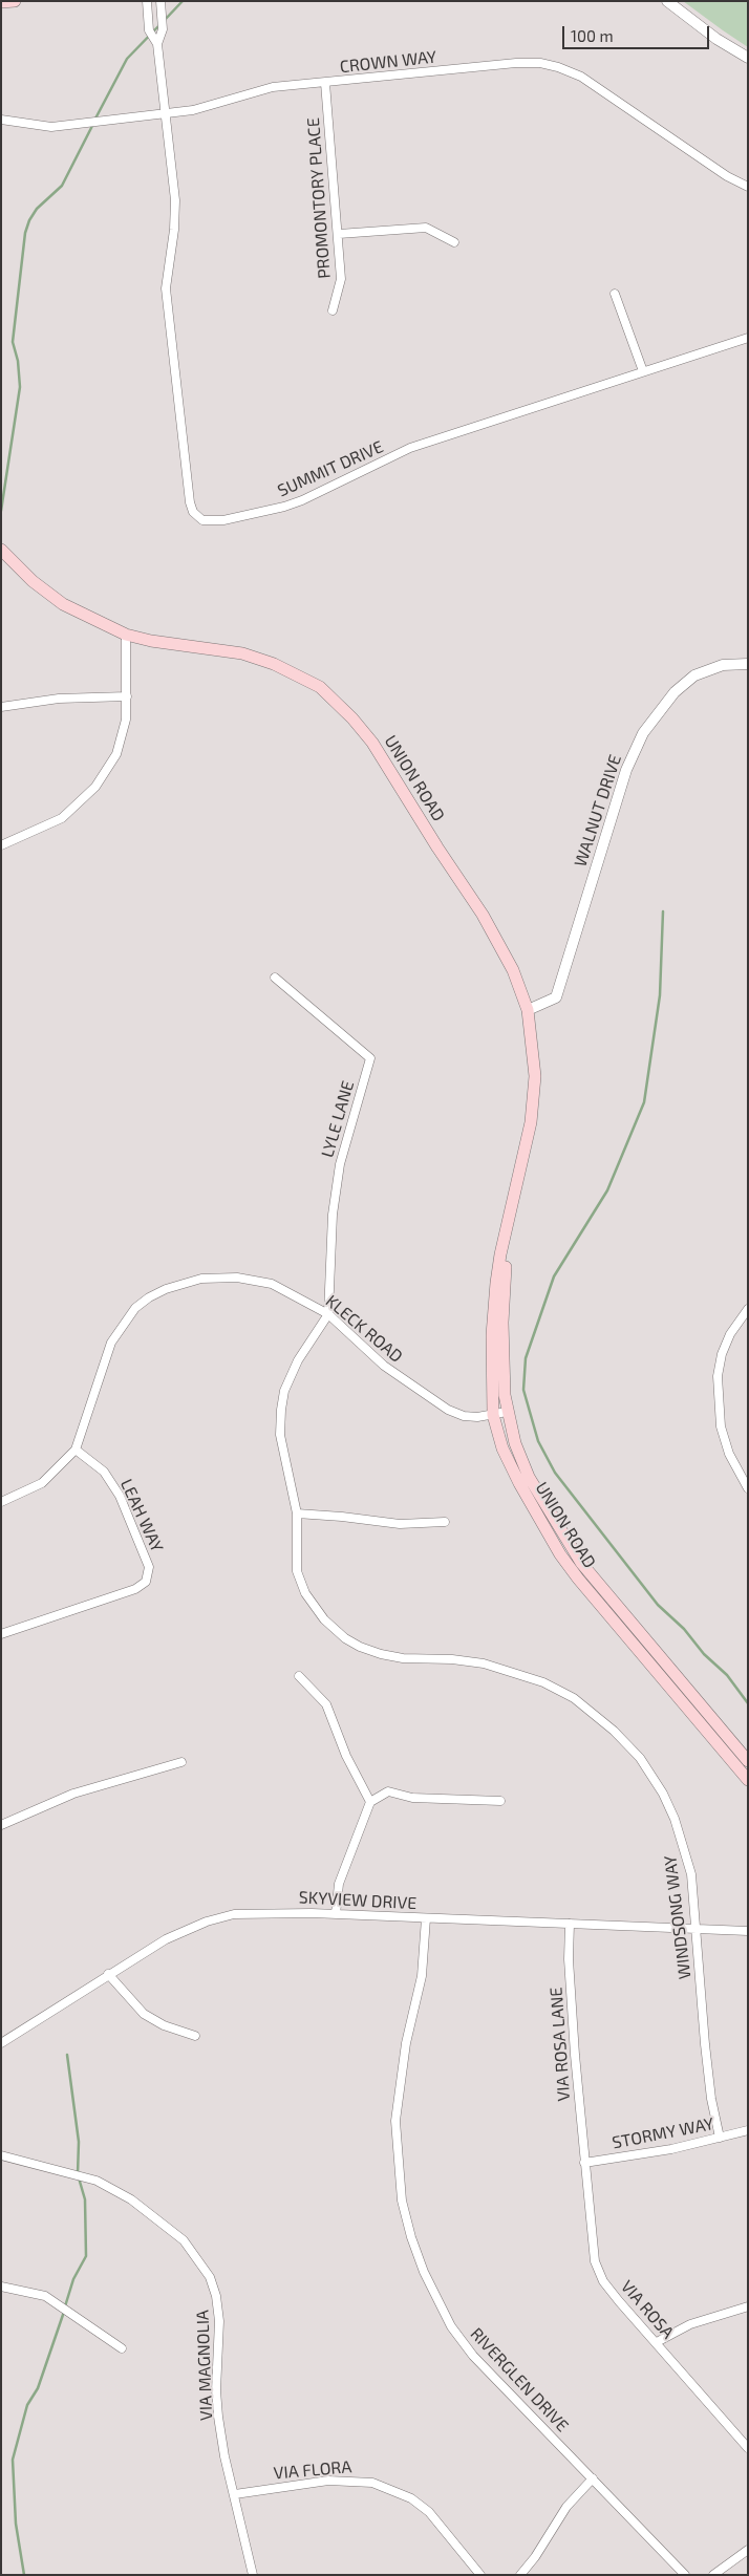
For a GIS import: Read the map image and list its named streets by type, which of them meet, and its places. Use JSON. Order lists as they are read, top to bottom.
{
  "streets": {
    "main road": ["UNION ROAD"],
    "street": [
      "CROWN WAY",
      "PROMONTORY PLACE",
      "SUMMIT DRIVE",
      "WALNUT DRIVE",
      "LYLE LANE",
      "KLECK ROAD",
      "LEAH WAY",
      "SKYVIEW DRIVE",
      "WINDSONG WAY",
      "VIA ROSA LANE",
      "STORMY WAY",
      "VIA ROSA",
      "VIA MAGNOLIA",
      "RIVERGLEN DRIVE",
      "VIA FLORA"
    ]
  },
  "crossings": [
    ["CROWN WAY", "PROMONTORY PLACE"],
    ["CROWN WAY", "SUMMIT DRIVE"],
    ["UNION ROAD", "WALNUT DRIVE"],
    ["UNION ROAD", "KLECK ROAD"],
    ["LYLE LANE", "KLECK ROAD"],
    ["LYLE LANE", "WINDSONG WAY"],
    ["KLECK ROAD", "LEAH WAY"],
    ["KLECK ROAD", "WINDSONG WAY"],
    ["SKYVIEW DRIVE", "WINDSONG WAY"],
    ["SKYVIEW DRIVE", "VIA ROSA LANE"],
    ["SKYVIEW DRIVE", "RIVERGLEN DRIVE"],
    ["WINDSONG WAY", "STORMY WAY"],
    ["VIA ROSA LANE", "STORMY WAY"],
    ["VIA ROSA LANE", "VIA ROSA"],
    ["STORMY WAY", "VIA ROSA"],
    ["VIA MAGNOLIA", "VIA FLORA"]
  ],
  "scale_bar": "100 m"
}
